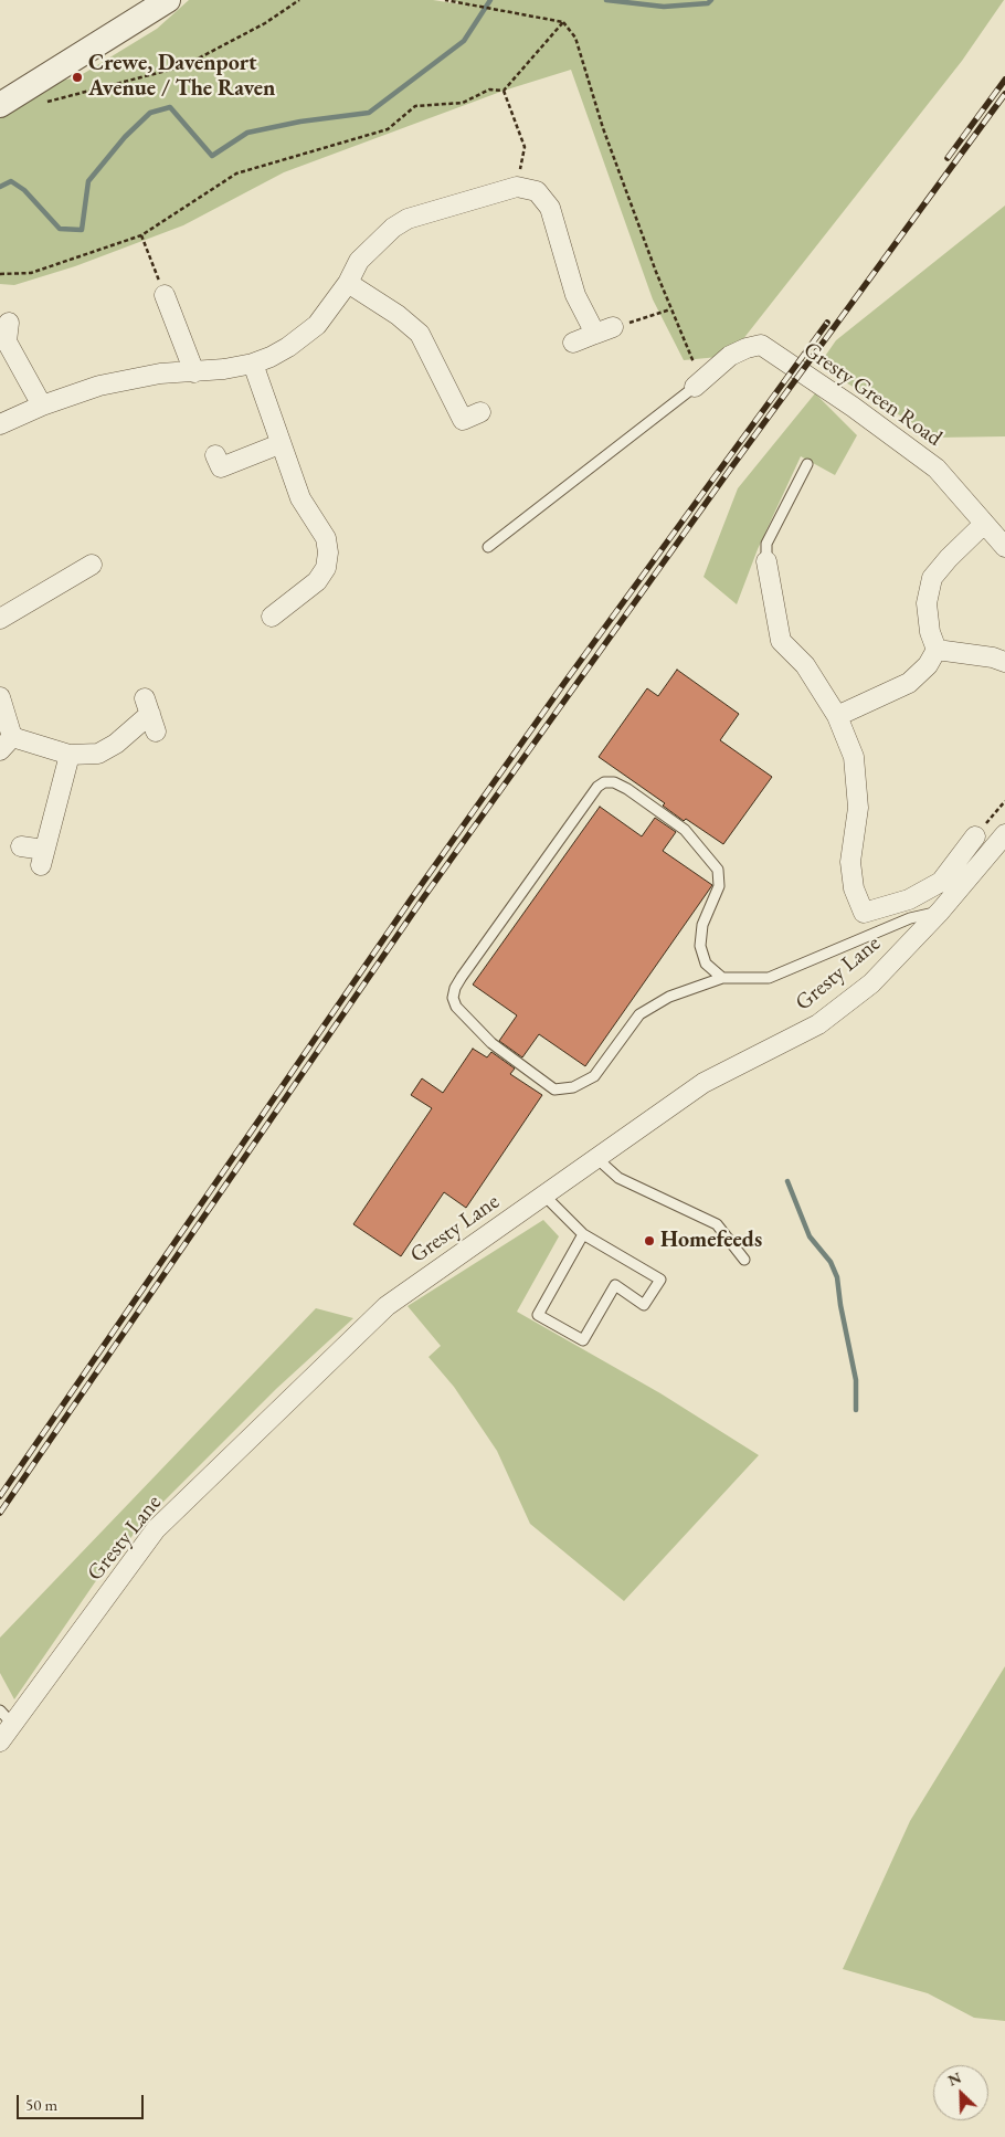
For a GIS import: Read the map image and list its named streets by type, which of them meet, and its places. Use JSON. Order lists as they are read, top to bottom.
{
  "streets": {
    "street": ["Gresty Green Road", "Gresty Lane"]
  },
  "places": ["Crewe, Davenport Avenue / The Raven", "Homefeeds"],
  "scale_bar": "50 m",
  "north": "top left"
}
